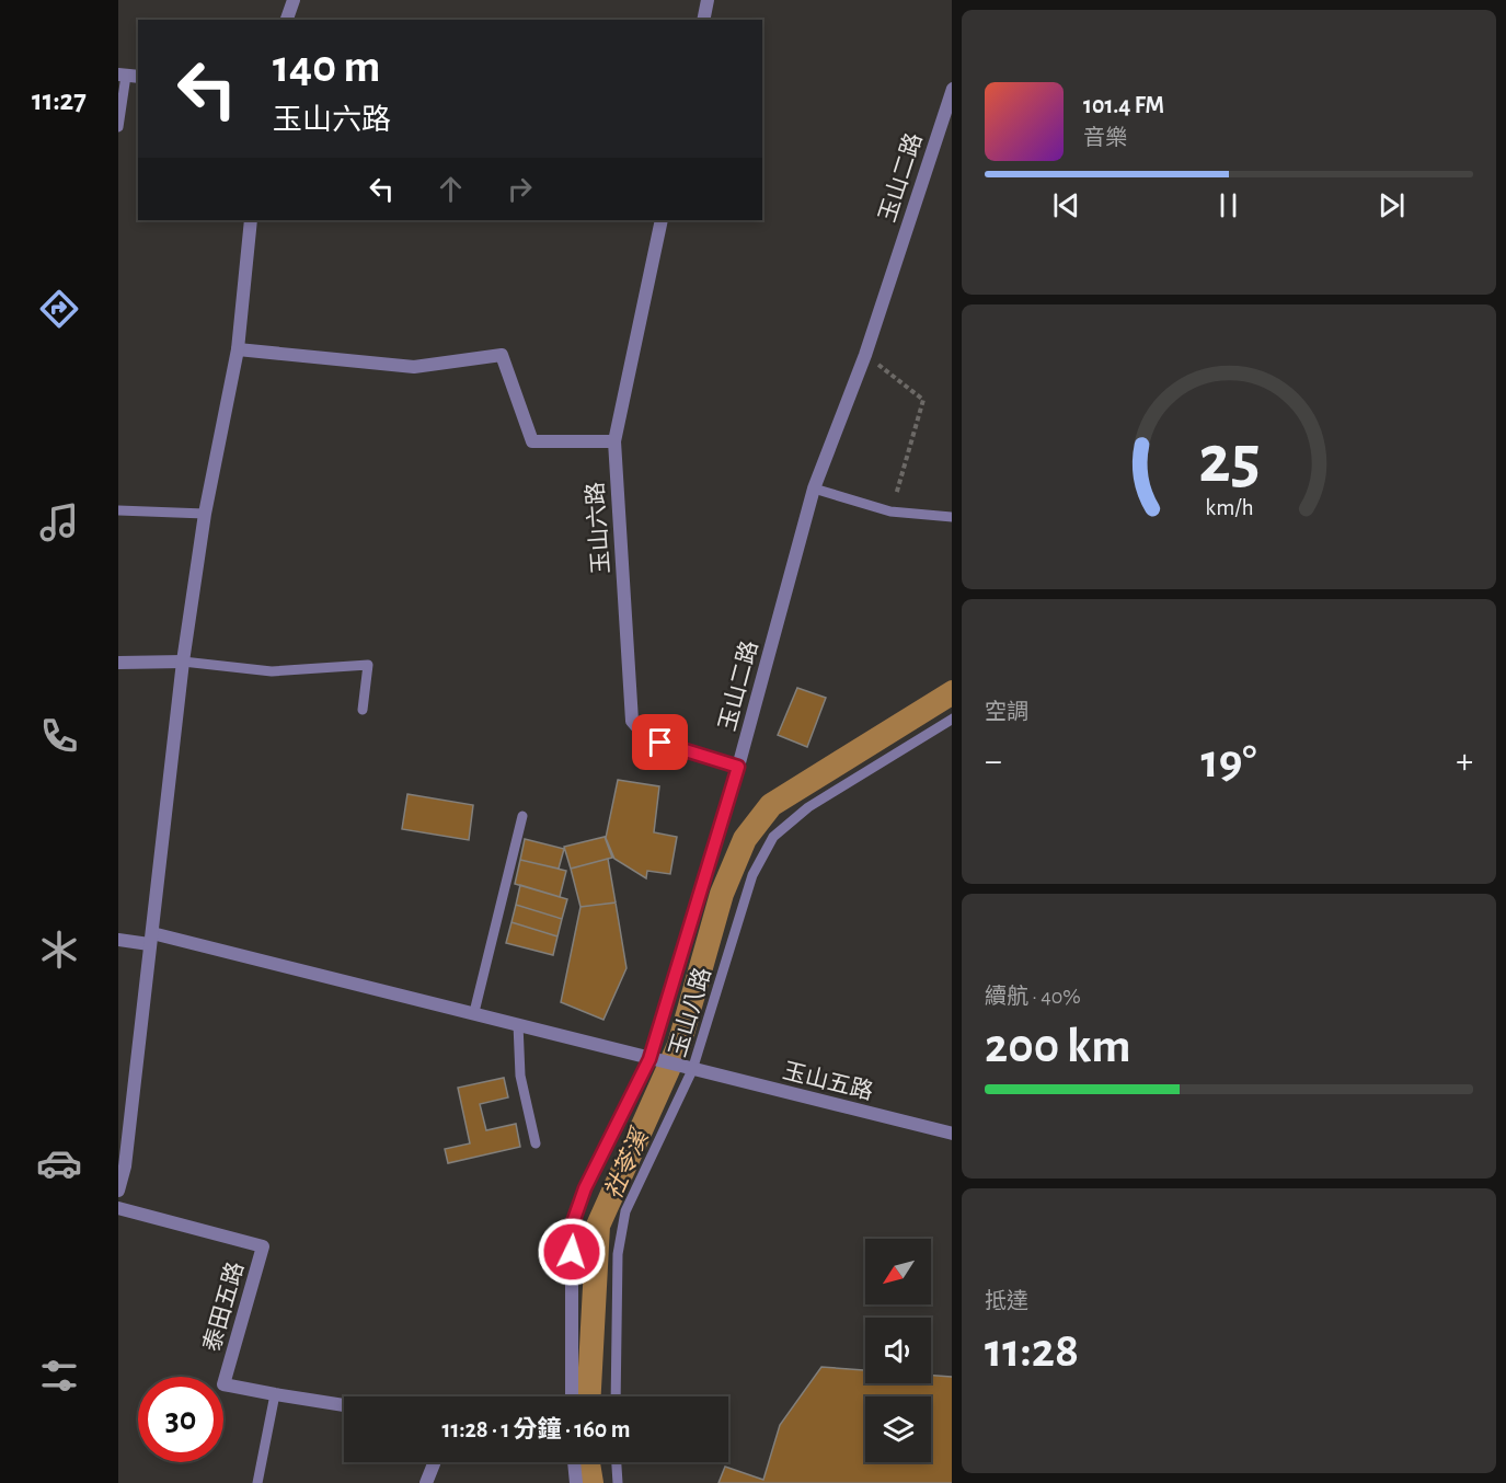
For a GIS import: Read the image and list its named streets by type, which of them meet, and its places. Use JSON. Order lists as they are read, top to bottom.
{
  "streets": {
    "street": [
      "玉山二路",
      "玉山六路",
      "玉山五路",
      "泰田五路"
    ],
    "lane": ["玉山八路"]
  },
  "crossings": [
    ["玉山二路", "玉山六路"],
    ["玉山二路", "玉山五路"],
    ["玉山八路", "玉山五路"]
  ],
  "water": ["社苓溪"],
  "north": "bottom left",
  "page": {
    "tabs": "11:27",
    "turn": ["140 m", "玉山六路"],
    "song": ["101.4 FM", "音樂"],
    "tile": [
      "空調",
      ["續航 · 40%", "200 km"],
      ["抵達", "11:28"]
    ],
    "heat": ["−", "19°", "+"],
    "limit": "30",
    "trip": "11:28 · 1 分鐘 · 160 m",
    "gauge": ["25", "km/h"]
  }
}
